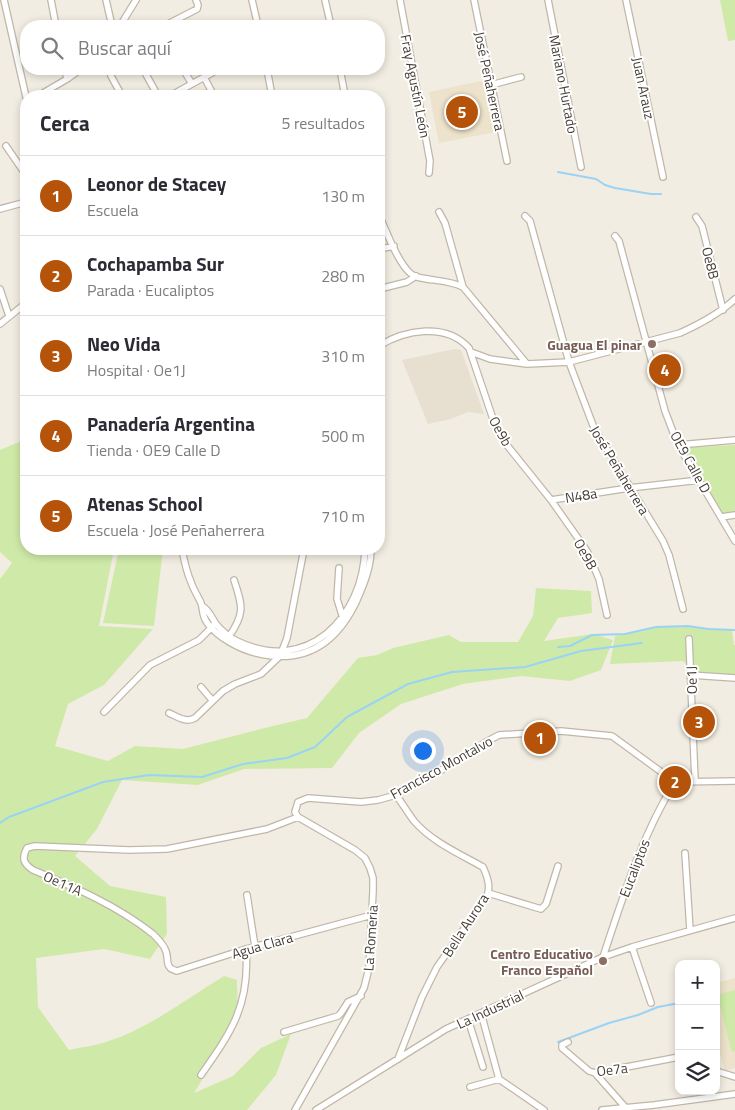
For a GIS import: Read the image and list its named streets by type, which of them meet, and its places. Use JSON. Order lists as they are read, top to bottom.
{
  "streets": {
    "street": [
      "José Peñaherrera",
      "Mariano Hurtado",
      "Fray Agustín León",
      "Juan Arauz",
      "Oe8B",
      "Oe9b",
      "OE9 Calle D",
      "N48a",
      "Oe9B",
      "Oe1J",
      "Francisco Montalvo",
      "Eucaliptos",
      "Oe11A",
      "Bella Aurora",
      "La Romeria",
      "Agua Clara",
      "La Industrial",
      "Oe7a"
    ]
  },
  "crossings": [
    ["José Peñaherrera", "N48a"],
    ["Oe9b", "N48a"],
    ["Oe9b", "Oe9B"],
    ["OE9 Calle D", "N48a"],
    ["N48a", "Oe9B"],
    ["Francisco Montalvo", "Eucaliptos"],
    ["Francisco Montalvo", "Oe11A"],
    ["Francisco Montalvo", "Bella Aurora"],
    ["Francisco Montalvo", "La Romeria"],
    ["Eucaliptos", "La Industrial"],
    ["Oe11A", "La Romeria"],
    ["Oe11A", "Agua Clara"],
    ["Bella Aurora", "La Industrial"],
    ["La Romeria", "Agua Clara"]
  ],
  "places": ["Guagua El pinar", "Centro Educativo Franco Español"],
  "page": {
    "search": "Buscar aquí",
    "heading": ["Cerca", "5 resultados"],
    "pins": [
      "5",
      "4",
      "3",
      "1",
      "2"
    ],
    "list": [
      {
        "mark": "1",
        "name": "Leonor de Stacey",
        "note": "Escuela",
        "value": "130 m"
      },
      {
        "mark": "2",
        "name": "Cochapamba Sur",
        "note": "Parada · Eucaliptos",
        "value": "280 m"
      },
      {
        "mark": "3",
        "name": "Neo Vida",
        "note": "Hospital · Oe1J",
        "value": "310 m"
      },
      {
        "mark": "4",
        "name": "Panadería Argentina",
        "note": "Tienda · OE9 Calle D",
        "value": "500 m"
      },
      {
        "mark": "5",
        "name": "Atenas School",
        "note": "Escuela · José Peñaherrera",
        "value": "710 m"
      }
    ],
    "map_buttons": ["+", "−"]
  }
}
